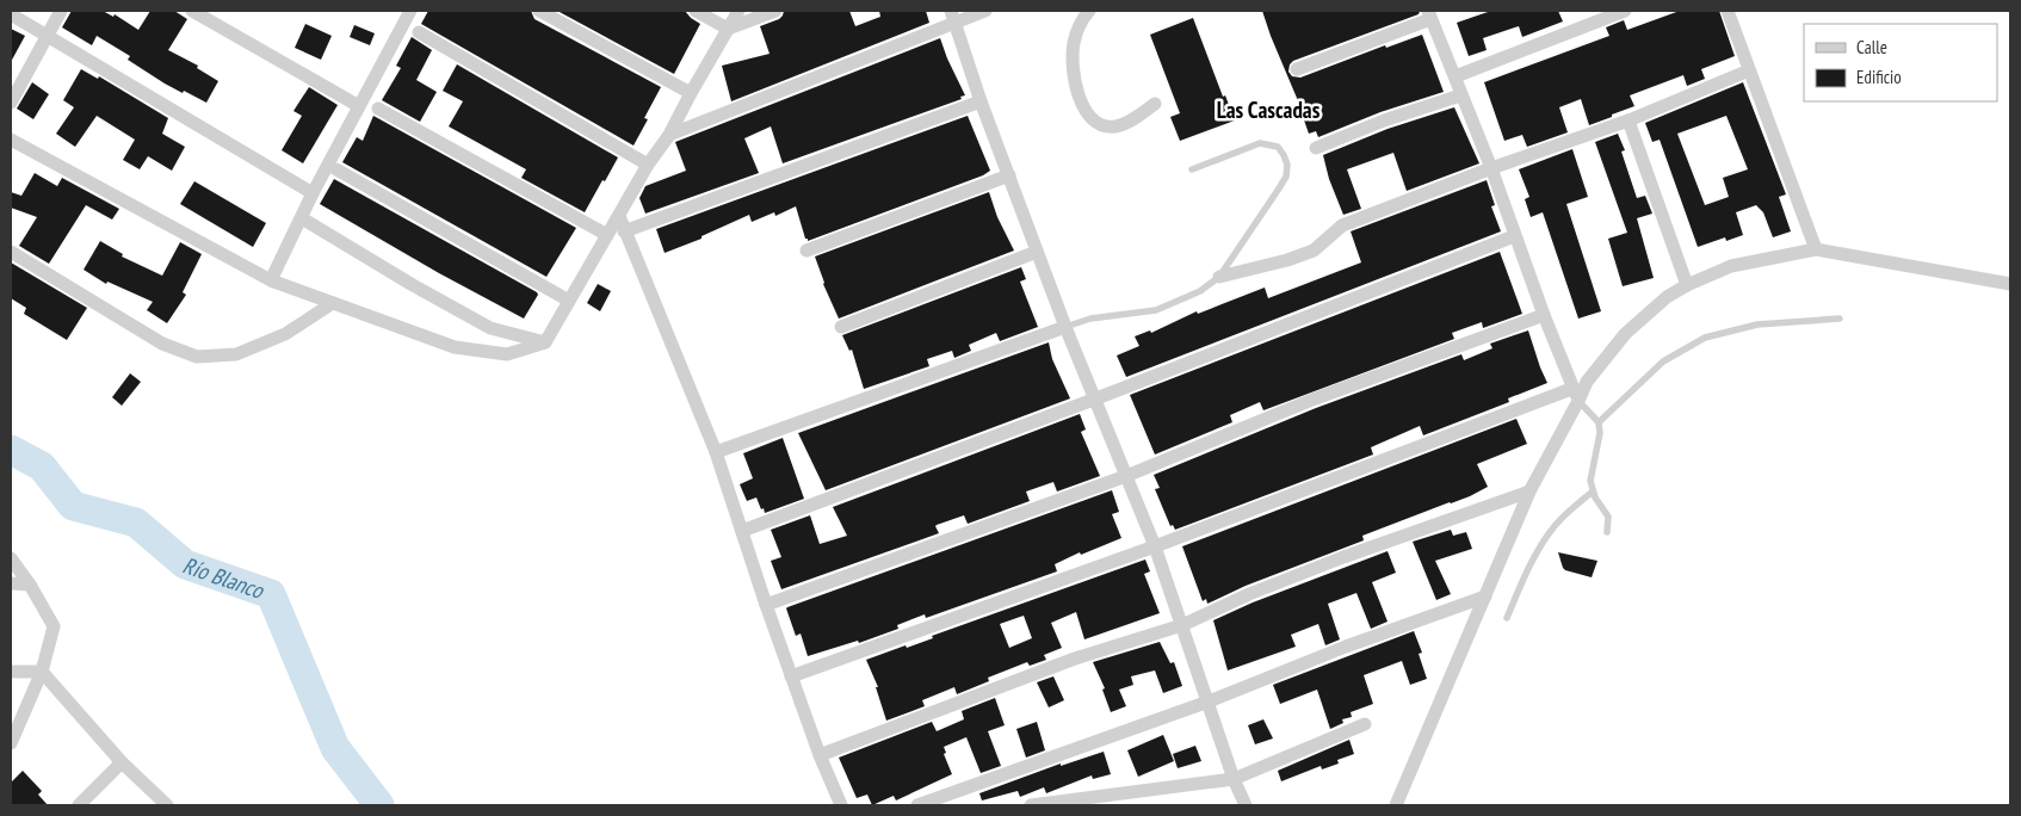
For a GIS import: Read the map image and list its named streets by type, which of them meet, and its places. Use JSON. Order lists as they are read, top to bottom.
{
  "districts": ["Las Cascadas"],
  "water": ["Río Blanco"],
  "legend": ["Calle", "Edificio"]
}
